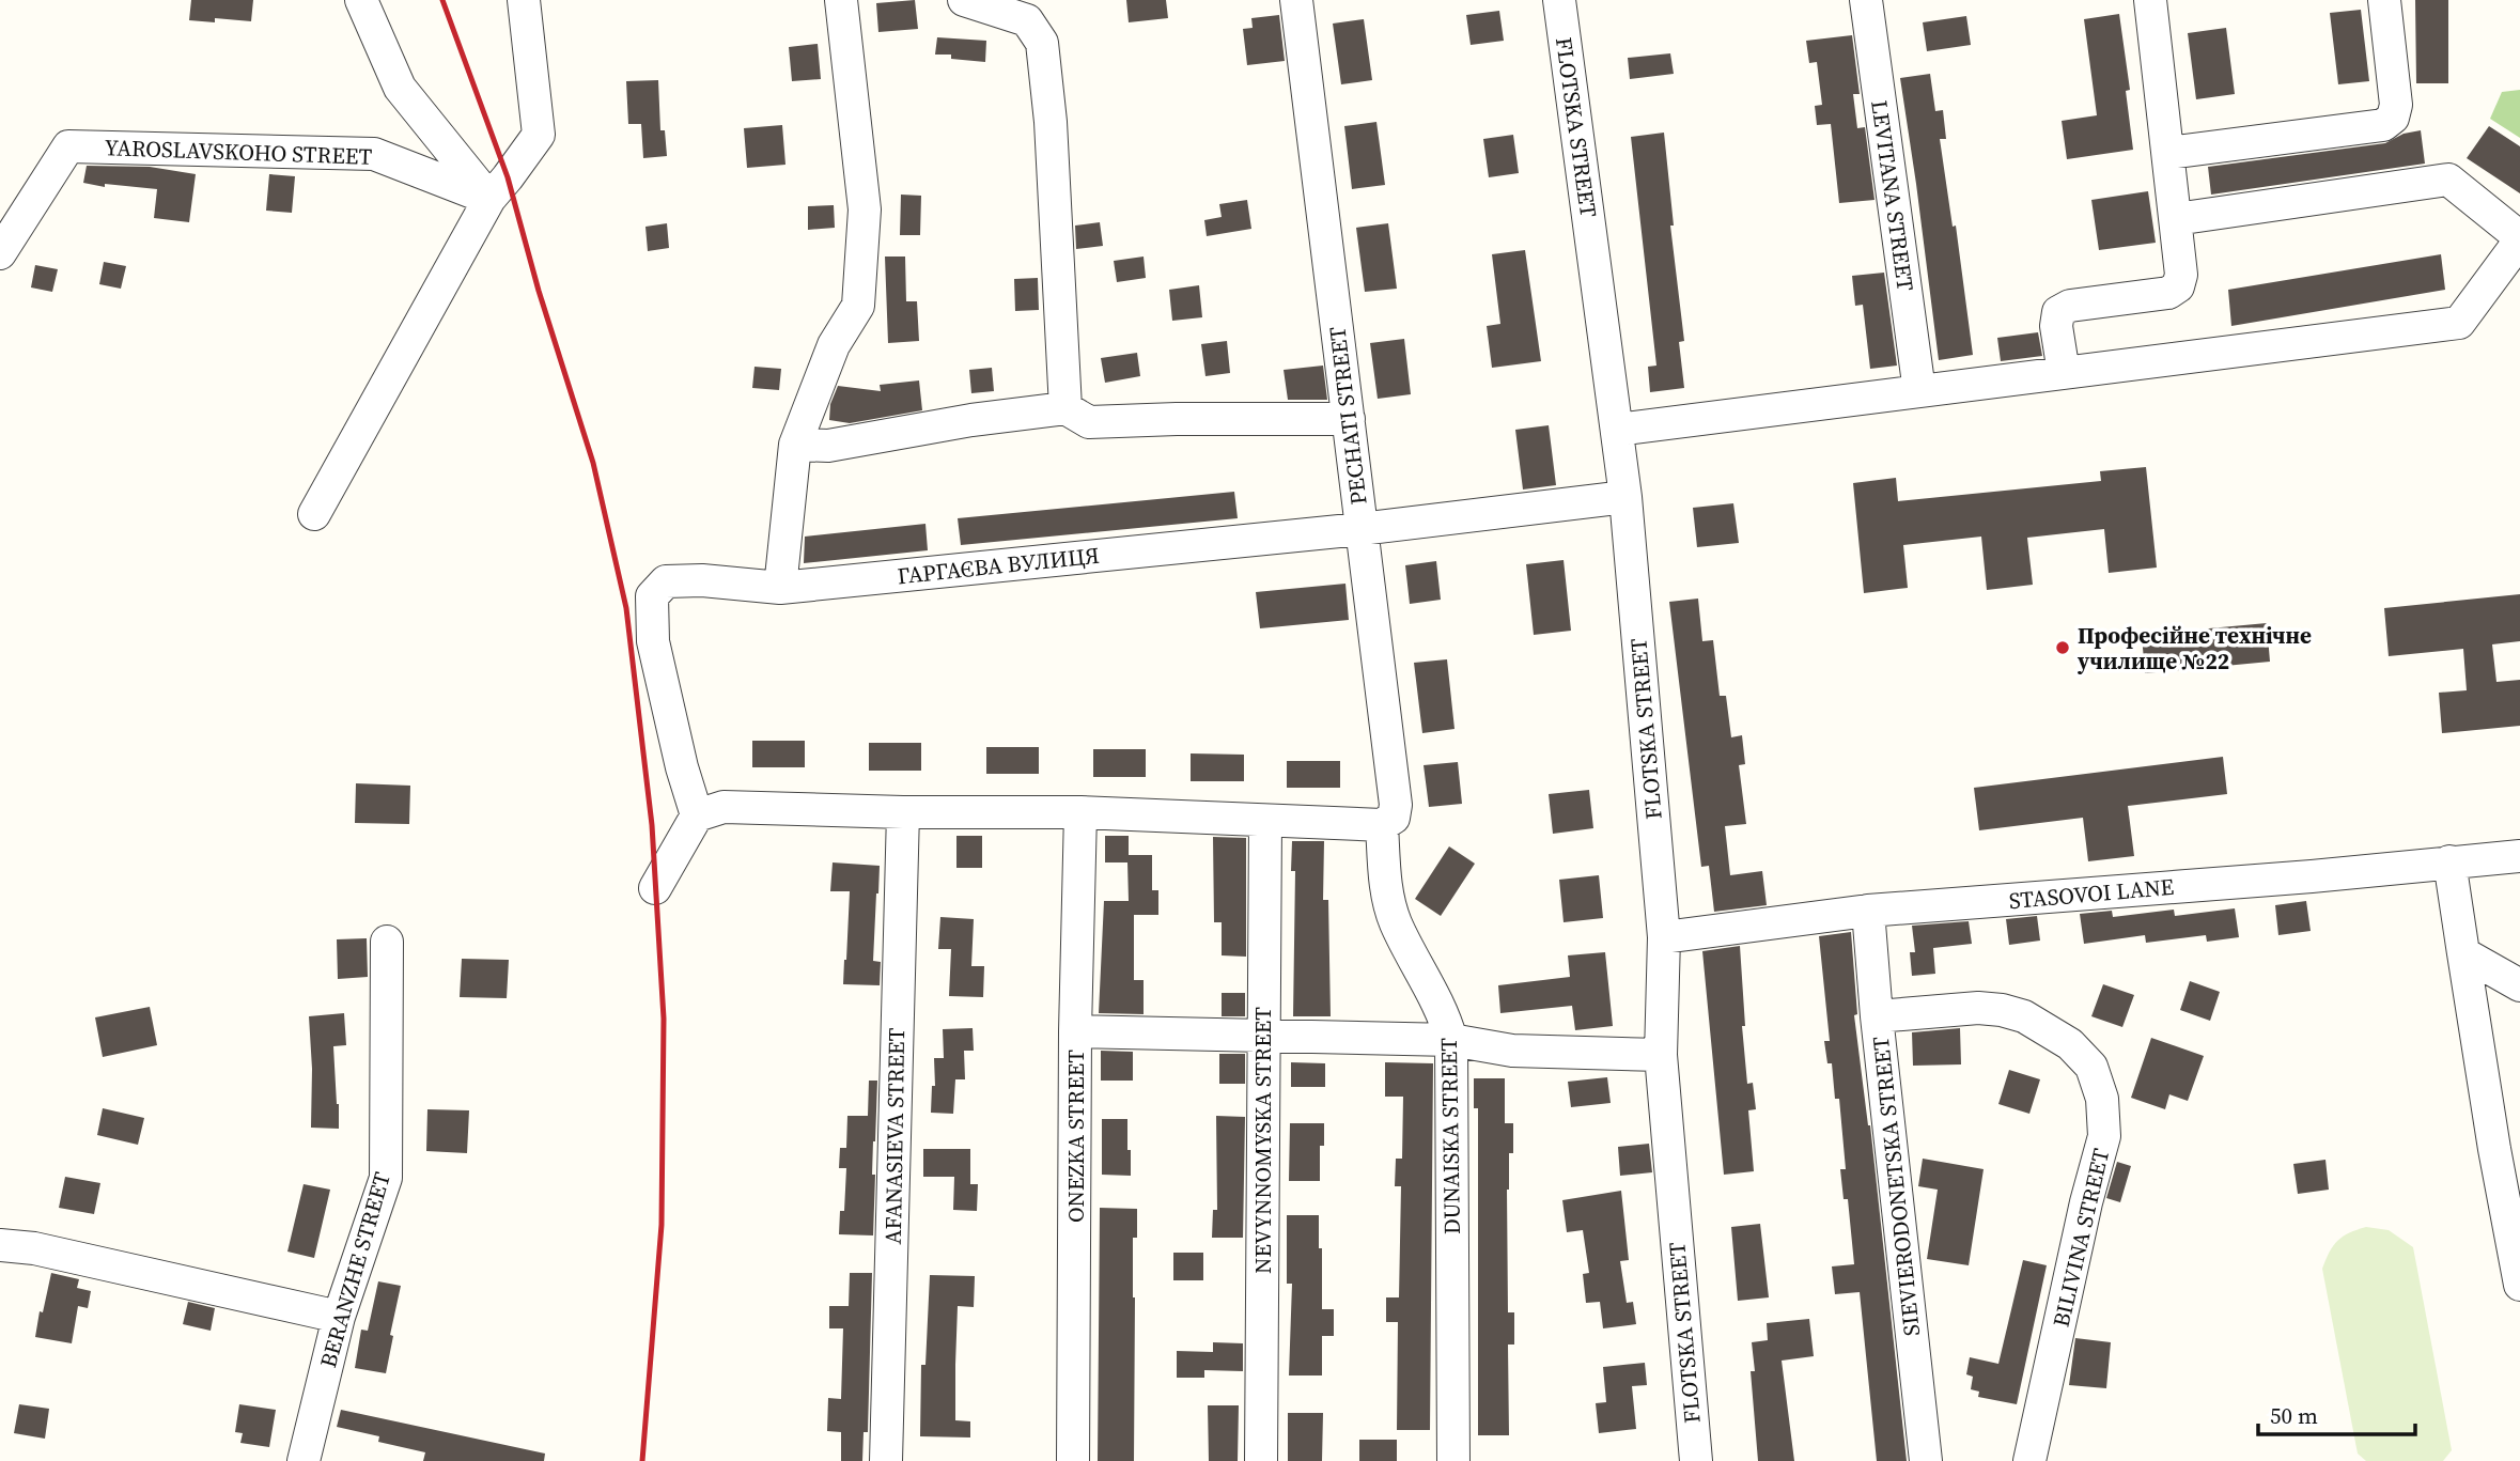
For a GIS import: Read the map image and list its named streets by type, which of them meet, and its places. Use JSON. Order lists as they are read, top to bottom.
{
  "streets": {
    "street": [
      "FLOTSKA STREET",
      "YAROSLAVSKOHO STREET",
      "LEVITANA STREET",
      "PECHATI STREET",
      "ГАРГАЄВА ВУЛИЦЯ",
      "STASOVOI LANE",
      "AFANASIEVA STREET",
      "ONEZKA STREET",
      "DUNAISKA STREET",
      "NEVYNNOMYSKA STREET",
      "SIEVIERODONETSKA STREET",
      "BILIVINA STREET",
      "BERANZHE STREET"
    ]
  },
  "crossings": [
    ["FLOTSKA STREET", "ГАРГАЄВА ВУЛИЦЯ"],
    ["FLOTSKA STREET", "STASOVOI LANE"],
    ["PECHATI STREET", "ГАРГАЄВА ВУЛИЦЯ"],
    ["PECHATI STREET", "DUNAISKA STREET"],
    ["STASOVOI LANE", "SIEVIERODONETSKA STREET"],
    ["SIEVIERODONETSKA STREET", "BILIVINA STREET"]
  ],
  "places": ["Професійне технічне училище №22"],
  "scale_bar": "50 m"
}
